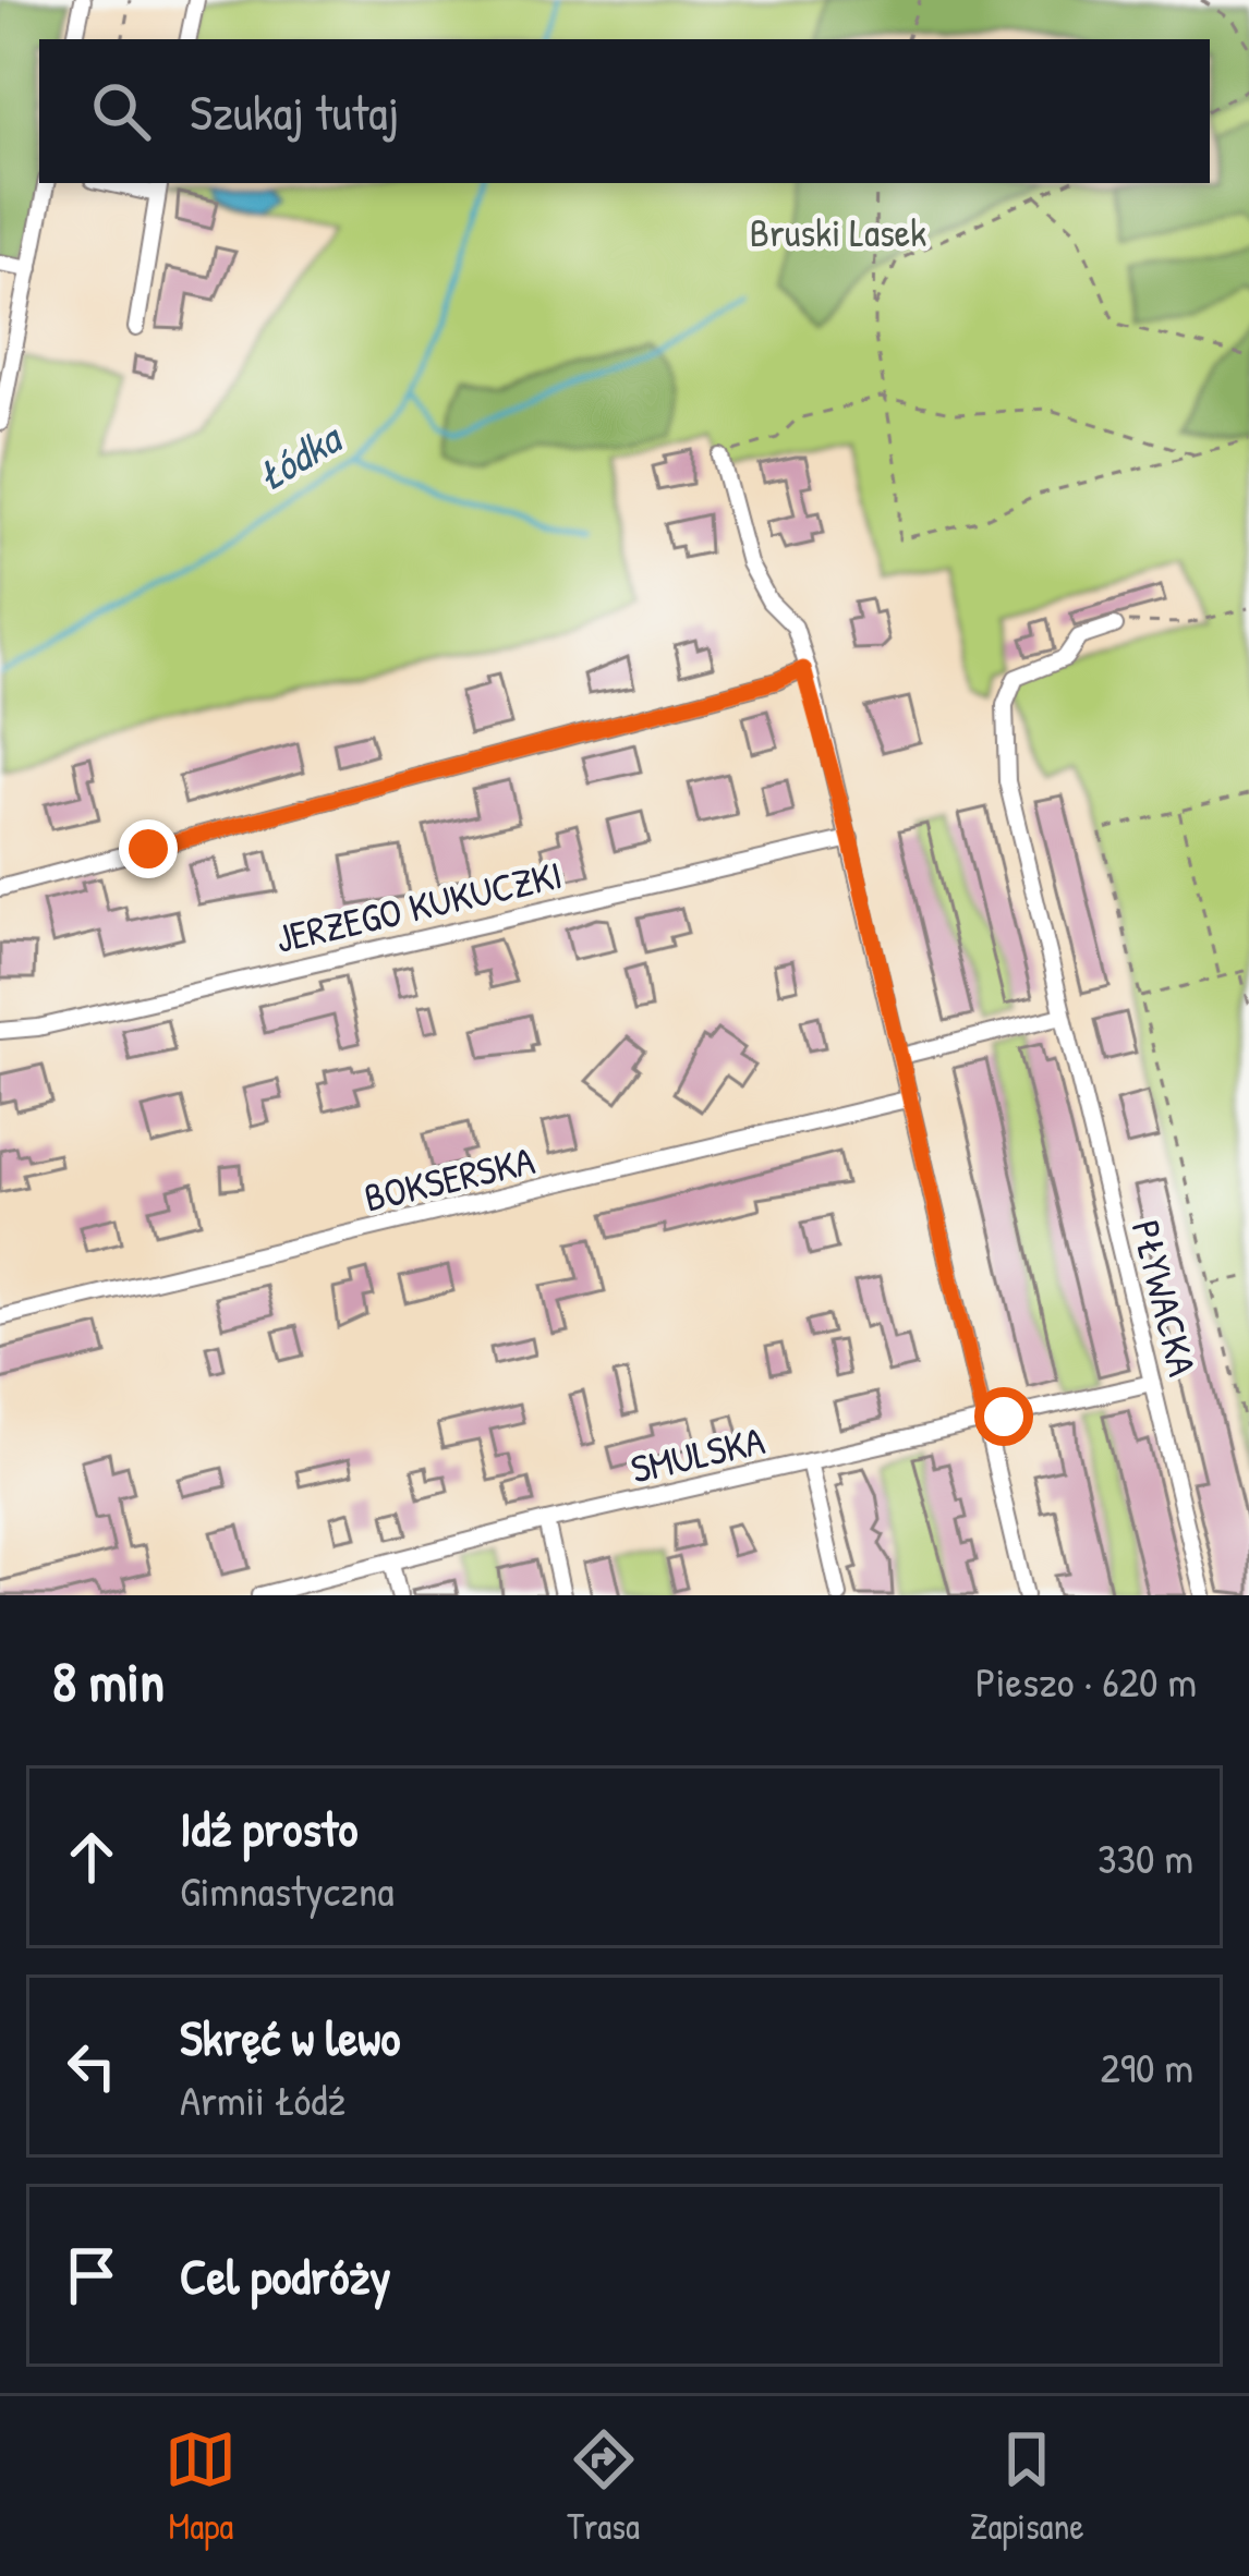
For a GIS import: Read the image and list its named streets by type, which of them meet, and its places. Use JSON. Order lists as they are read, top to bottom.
{
  "streets": {
    "street": [
      "JERZEGO KUKUCZKI",
      "BOKSERSKA",
      "PŁYWACKA",
      "SMULSKA"
    ]
  },
  "crossings": [
    ["PŁYWACKA", "SMULSKA"]
  ],
  "water": ["Łódka"],
  "parks": ["Bruski Lasek"],
  "page": {
    "search": "Szukaj tutaj",
    "heading": ["8 min", "Pieszo · 620 m"],
    "list": [
      ["Idź prosto", "Gimnastyczna", "330 m"],
      ["Skręć w lewo", "Armii Łódź", "290 m"],
      "Cel podróży"
    ],
    "nav": ["Mapa", "Trasa", "Zapisane"]
  }
}
